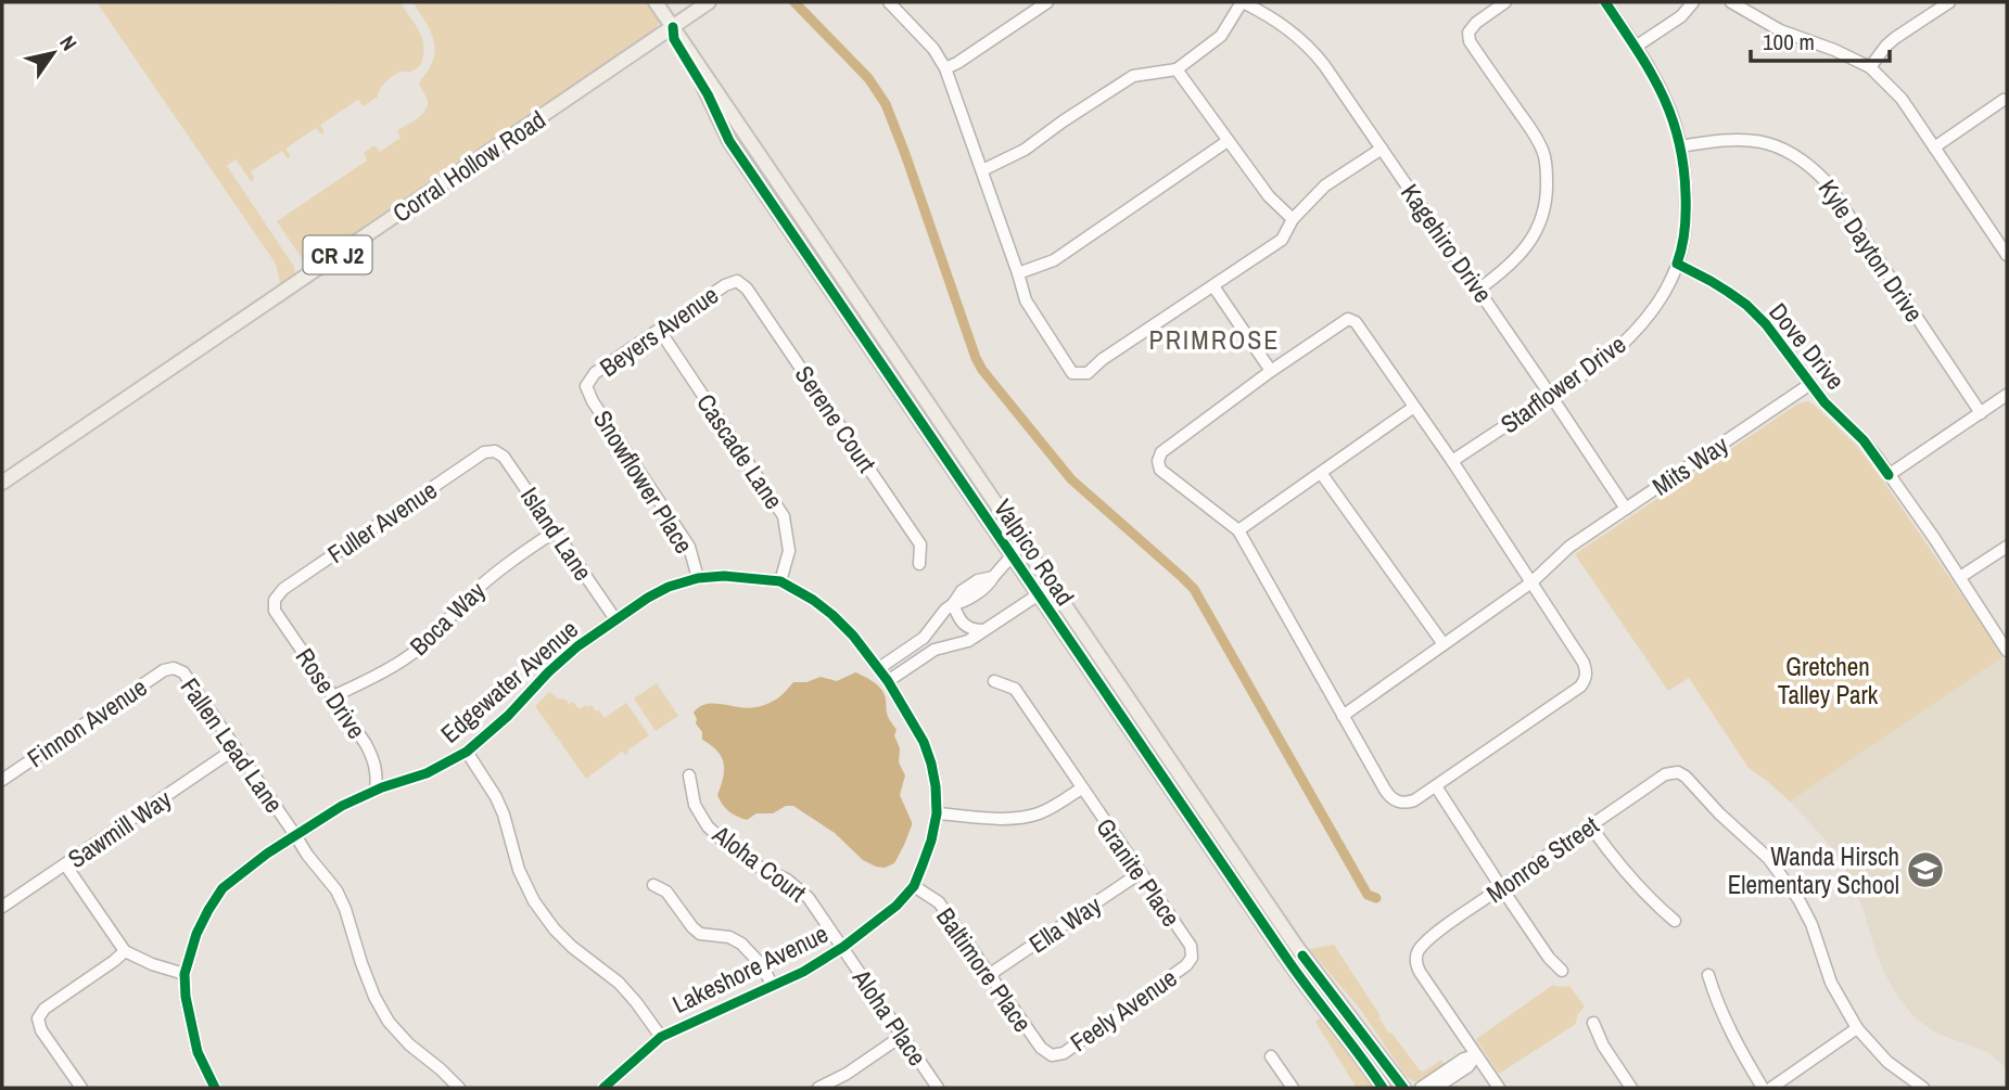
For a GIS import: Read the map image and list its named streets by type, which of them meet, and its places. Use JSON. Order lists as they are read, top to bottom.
{
  "streets": {
    "main road": ["Corral Hollow Road", "CR J2", "Valpico Road"],
    "street": [
      "Kagehiro Drive",
      "Kyle Dayton Drive",
      "Beyers Avenue",
      "Dove Drive",
      "Starflower Drive",
      "Serene Court",
      "Cascade Lane",
      "Mits Way",
      "Snowflower Place",
      "Fuller Avenue",
      "Island Lane",
      "Boca Way",
      "Edgewater Avenue",
      "Rose Drive",
      "Finnon Avenue",
      "Fallen Lead Lane",
      "Sawmill Way",
      "Monroe Street",
      "Aloha Court",
      "Granite Place",
      "Ella Way",
      "Lakeshore Avenue",
      "Baltimore Place",
      "Feely Avenue",
      "Aloha Place"
    ]
  },
  "crossings": [
    ["Corral Hollow Road", "Valpico Road"],
    ["Kagehiro Drive", "Starflower Drive"],
    ["Kagehiro Drive", "Mits Way"],
    ["Kyle Dayton Drive", "Starflower Drive"],
    ["Beyers Avenue", "Serene Court"],
    ["Beyers Avenue", "Cascade Lane"],
    ["Beyers Avenue", "Snowflower Place"],
    ["Dove Drive", "Starflower Drive"],
    ["Dove Drive", "Mits Way"],
    ["Cascade Lane", "Edgewater Avenue"],
    ["Snowflower Place", "Edgewater Avenue"],
    ["Fuller Avenue", "Island Lane"],
    ["Fuller Avenue", "Rose Drive"],
    ["Island Lane", "Boca Way"],
    ["Island Lane", "Edgewater Avenue"],
    ["Boca Way", "Rose Drive"],
    ["Edgewater Avenue", "Rose Drive"],
    ["Edgewater Avenue", "Fallen Lead Lane"],
    ["Edgewater Avenue", "Lakeshore Avenue"],
    ["Finnon Avenue", "Fallen Lead Lane"],
    ["Fallen Lead Lane", "Sawmill Way"],
    ["Aloha Court", "Lakeshore Avenue"],
    ["Aloha Court", "Aloha Place"],
    ["Granite Place", "Ella Way"],
    ["Granite Place", "Feely Avenue"],
    ["Ella Way", "Baltimore Place"],
    ["Lakeshore Avenue", "Baltimore Place"],
    ["Lakeshore Avenue", "Aloha Place"],
    ["Baltimore Place", "Feely Avenue"]
  ],
  "districts": ["PRIMROSE"],
  "parks": ["Gretchen Talley Park"],
  "places": {
    "school or university": ["Wanda Hirsch Elementary School"]
  },
  "scale_bar": "100 m",
  "north": "top right"
}
